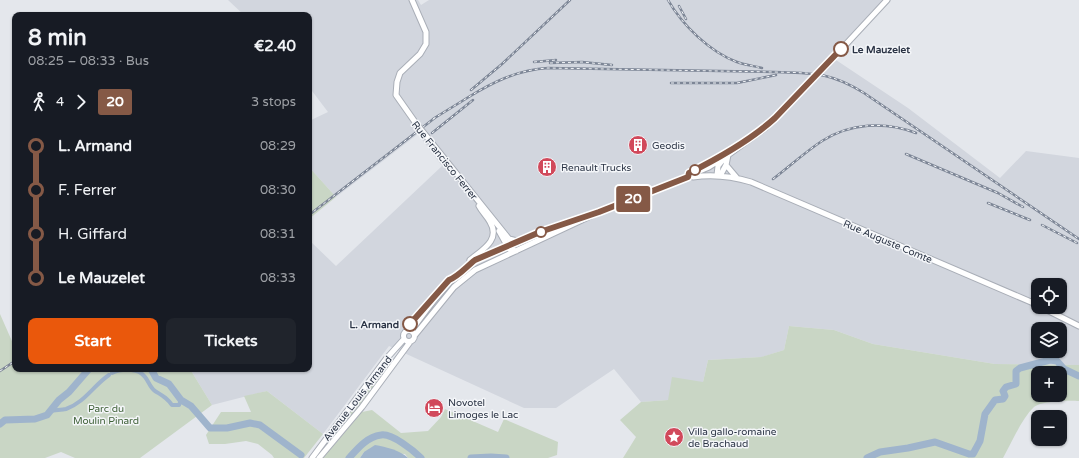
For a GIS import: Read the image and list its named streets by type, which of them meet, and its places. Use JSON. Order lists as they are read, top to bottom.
{
  "streets": {
    "street": ["Rue Francisco Ferrer", "Rue Auguste Comte", "Avenue Louis Armand"]
  },
  "parks": ["Parc du Moulin Pinard"],
  "places": {
    "other": ["Le Mauzelet", "L. Armand"],
    "building": ["Geodis", "Renault Trucks"],
    "hotel": ["Novotel Limoges le Lac"],
    "place": ["Villa gallo-romaine de Brachaud"]
  },
  "lines": ["bus line 20"],
  "page": {
    "on_map": "20",
    "heading": ["8 min", "08:25 – 08:33 · Bus", "€2.40"],
    "legs": ["4", "20", "3 stops"],
    "list": [
      {
        "name": "L. Armand",
        "value": "08:29"
      },
      {
        "name": "F. Ferrer",
        "value": "08:30"
      },
      {
        "name": "H. Giffard",
        "value": "08:31"
      },
      {
        "name": "Le Mauzelet",
        "value": "08:33"
      }
    ],
    "map_buttons": ["+", "−"],
    "buttons": ["Start", "Tickets"]
  }
}
